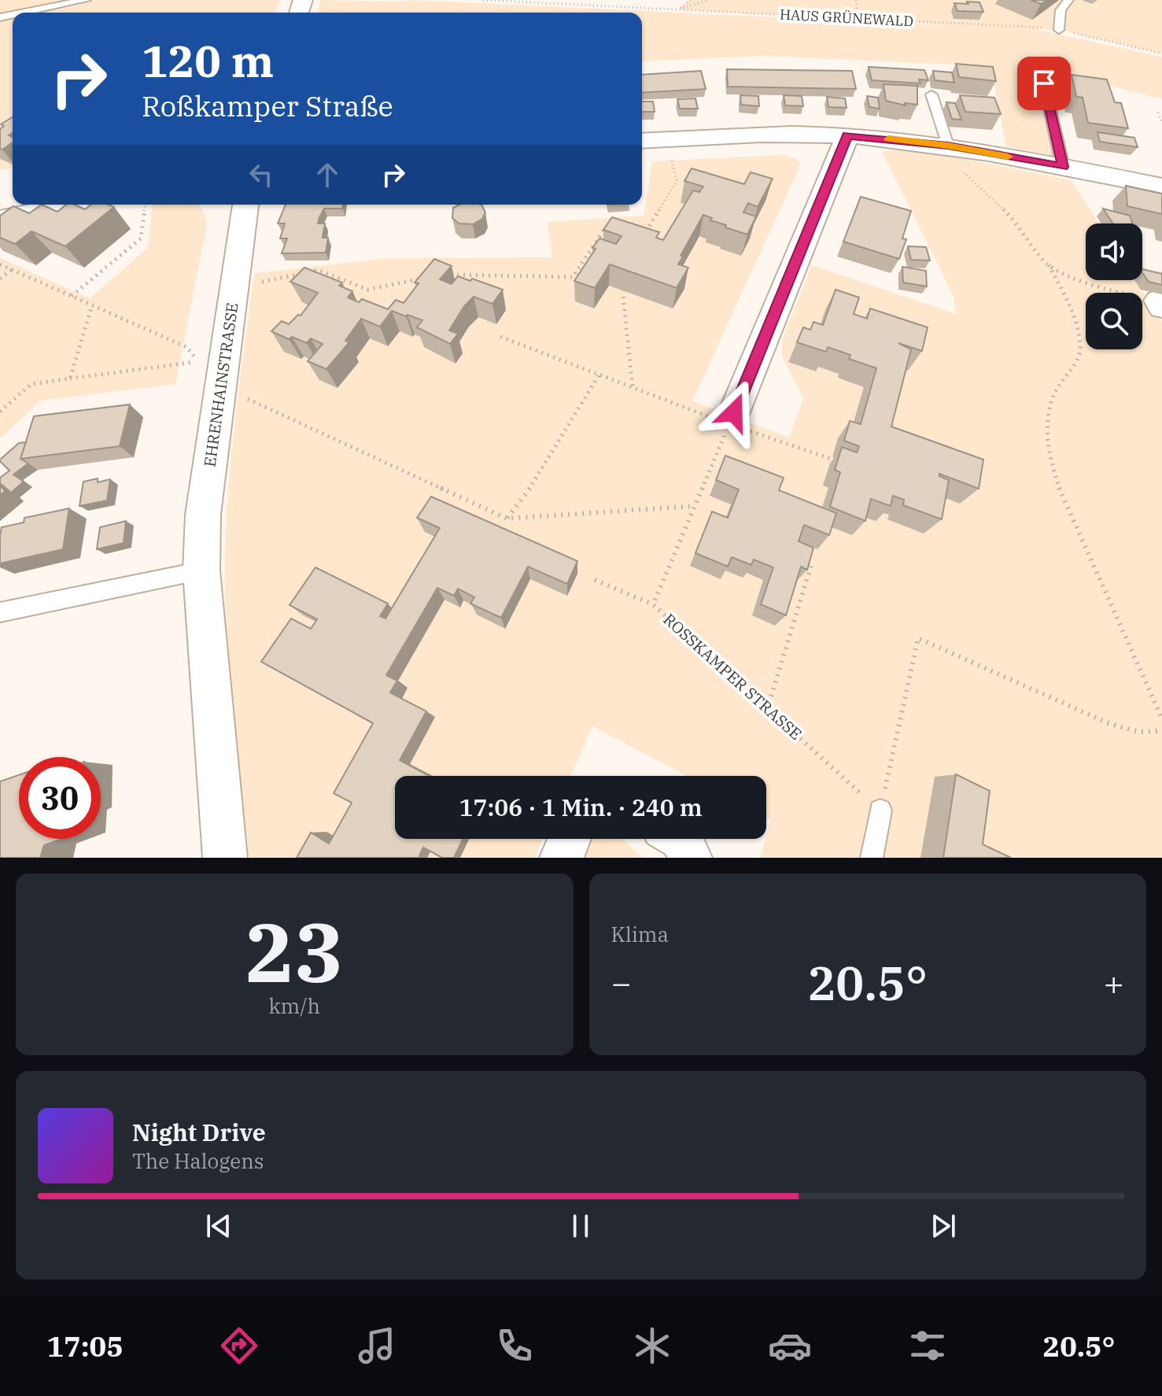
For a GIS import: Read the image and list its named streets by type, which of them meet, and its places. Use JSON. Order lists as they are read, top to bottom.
{
  "streets": {
    "street": ["EHRENHAINSTRASSE"],
    "path": ["HAUS GRÜNEWALD", "ROSSKAMPER STRASSE"]
  },
  "page": {
    "turn": ["120 m", "Roßkamper Straße"],
    "limit": "30",
    "trip": "17:06 · 1 Min. · 240 m",
    "tile": [
      ["23", "km/h"],
      "Klima"
    ],
    "heat": ["−", "20.5°", "+"],
    "song": ["Night Drive", "The Halogens"],
    "tabs": ["17:05", "20.5°"]
  }
}
